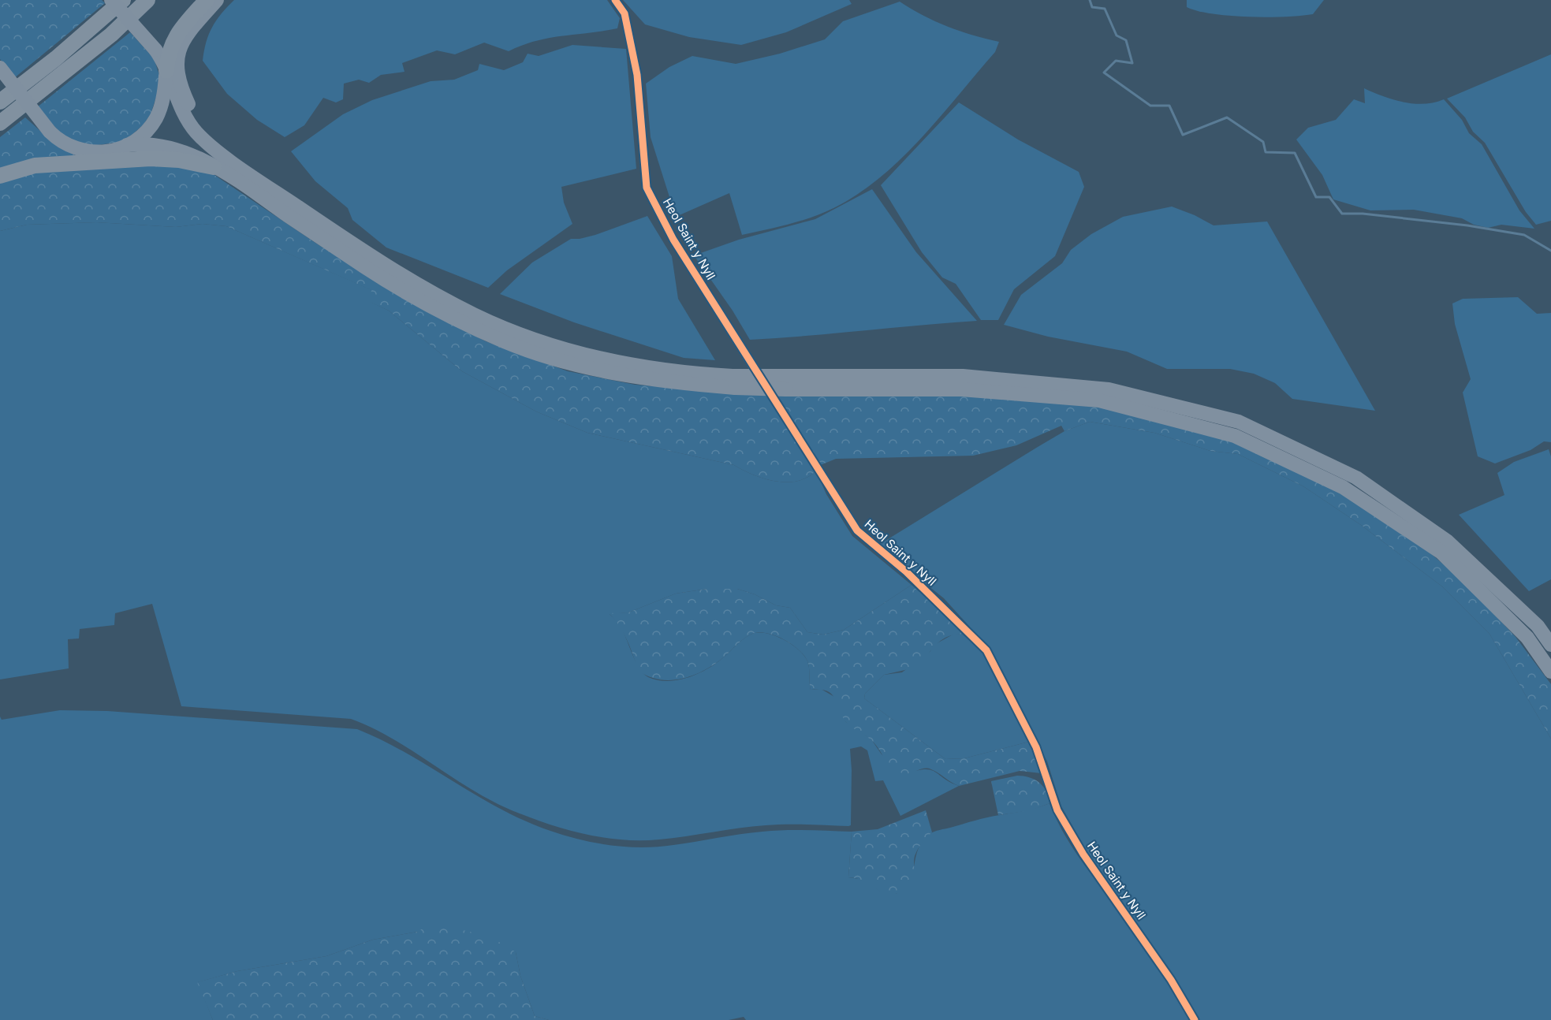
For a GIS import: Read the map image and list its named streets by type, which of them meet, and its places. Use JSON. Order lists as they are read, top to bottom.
{
  "streets": {
    "street": ["Heol Saint y Nyll"]
  }
}
